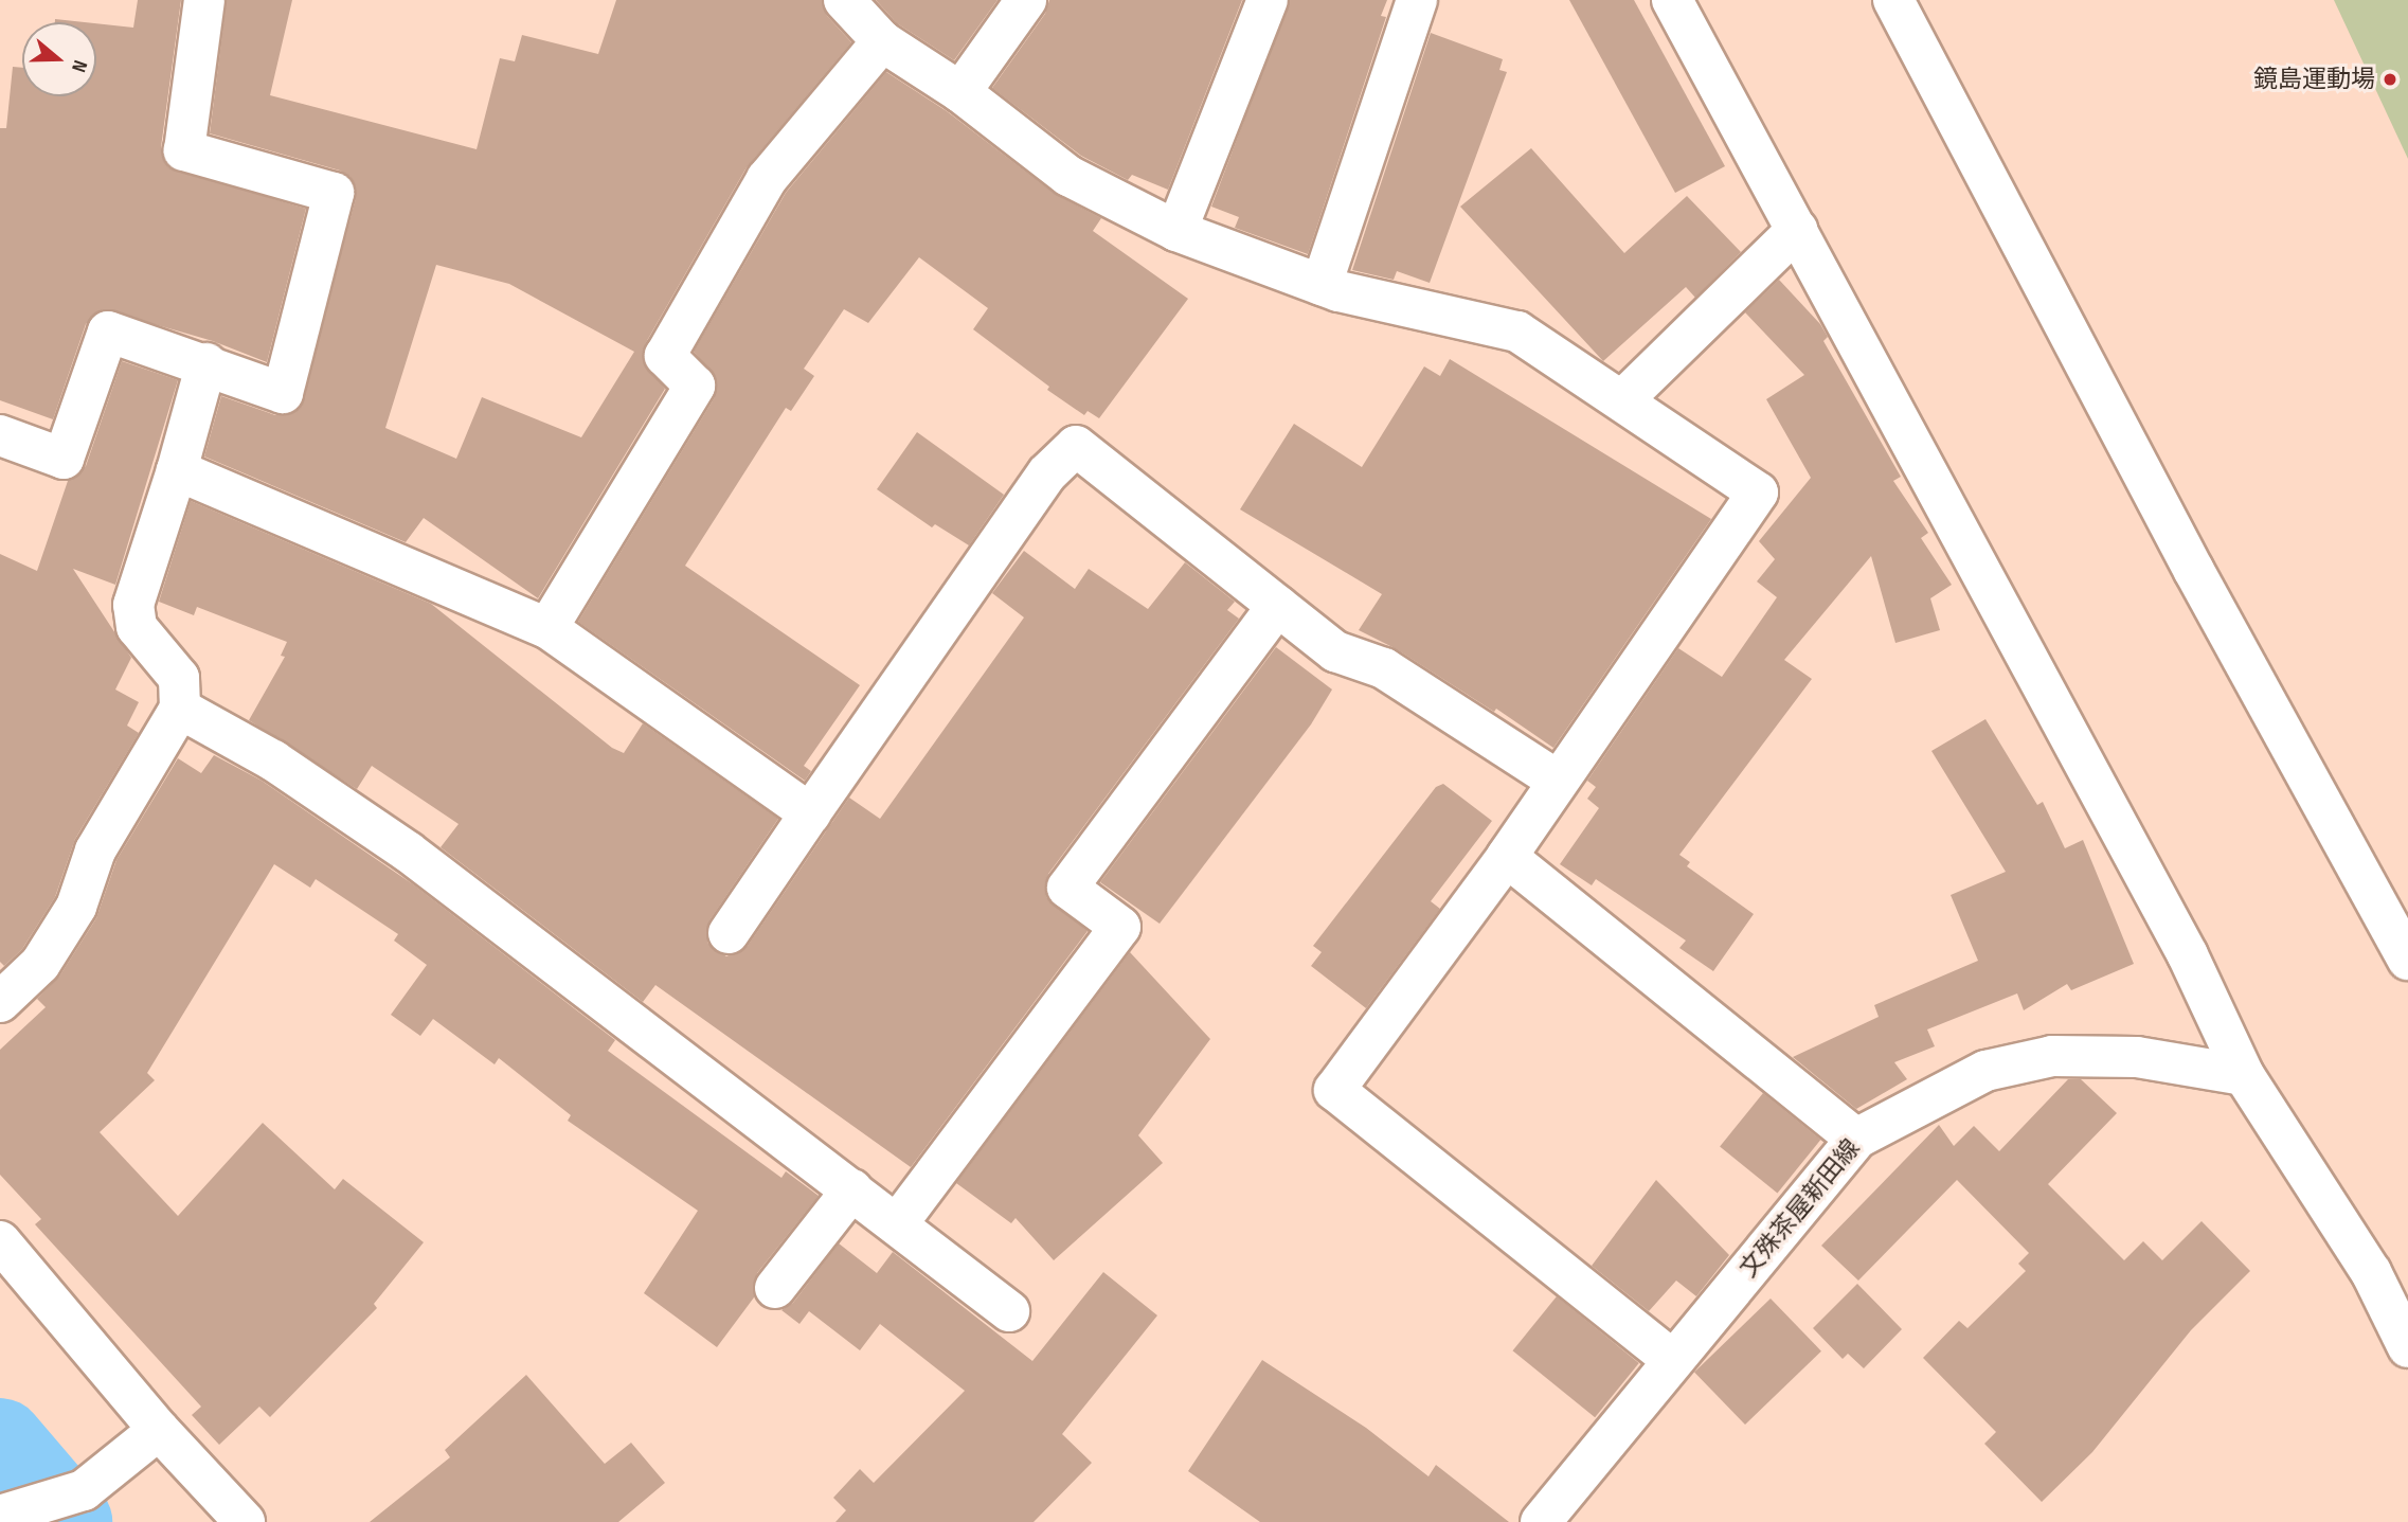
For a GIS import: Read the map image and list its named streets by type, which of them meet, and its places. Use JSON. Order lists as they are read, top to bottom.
{
  "streets": {
    "street": ["文殊茶屋新田線"]
  },
  "places": ["鏡島運動場"],
  "north": "right"
}
